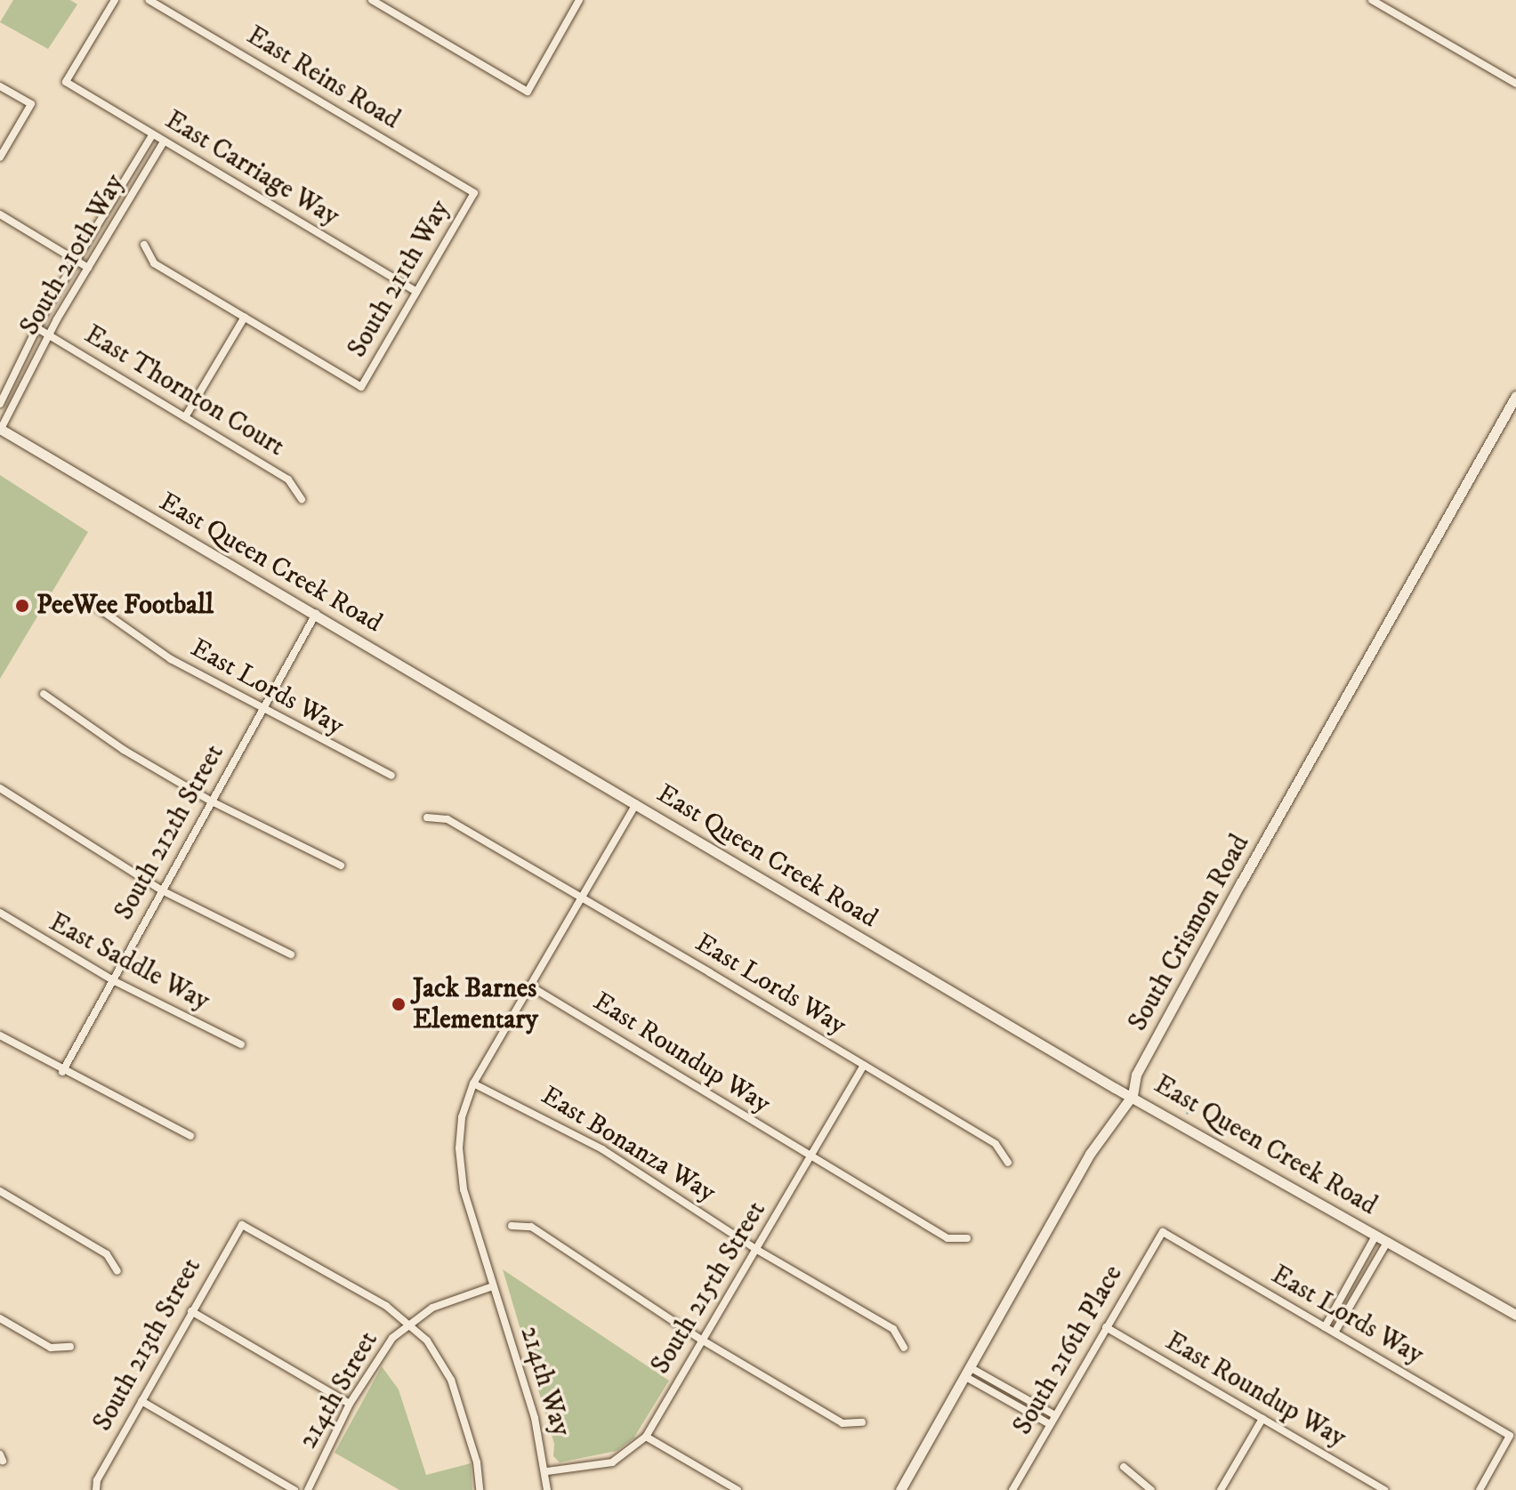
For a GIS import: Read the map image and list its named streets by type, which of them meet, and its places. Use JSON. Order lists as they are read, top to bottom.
{
  "streets": {
    "main road": ["East Queen Creek Road", "South Crismon Road"],
    "street": [
      "East Reins Road",
      "East Carriage Way",
      "South 210th Way",
      "South 211th Way",
      "East Thornton Court",
      "East Lords Way",
      "South 212th Street",
      "East Saddle Way",
      "East Roundup Way",
      "East Bonanza Way",
      "South 215th Street",
      "South 213th Street",
      "South 216th Place",
      "214th Way",
      "214th Street"
    ]
  },
  "crossings": [
    ["East Reins Road", "South 211th Way"],
    ["East Carriage Way", "South 210th Way"],
    ["East Carriage Way", "South 211th Way"],
    ["South 210th Way", "East Thornton Court"],
    ["South 210th Way", "East Queen Creek Road"],
    ["East Queen Creek Road", "South 212th Street"],
    ["East Queen Creek Road", "South Crismon Road"],
    ["East Queen Creek Road", "214th Way"],
    ["East Lords Way", "South 212th Street"],
    ["East Lords Way", "South 215th Street"],
    ["East Lords Way", "South 216th Place"],
    ["East Lords Way", "214th Way"],
    ["South 212th Street", "East Saddle Way"],
    ["East Roundup Way", "South 215th Street"],
    ["East Roundup Way", "South 216th Place"],
    ["East Roundup Way", "214th Way"],
    ["East Bonanza Way", "South 215th Street"],
    ["East Bonanza Way", "214th Way"],
    ["South 215th Street", "214th Way"],
    ["South 213th Street", "214th Street"],
    ["214th Way", "214th Street"]
  ],
  "places": ["PeeWee Football", "Jack Barnes Elementary"]
}
